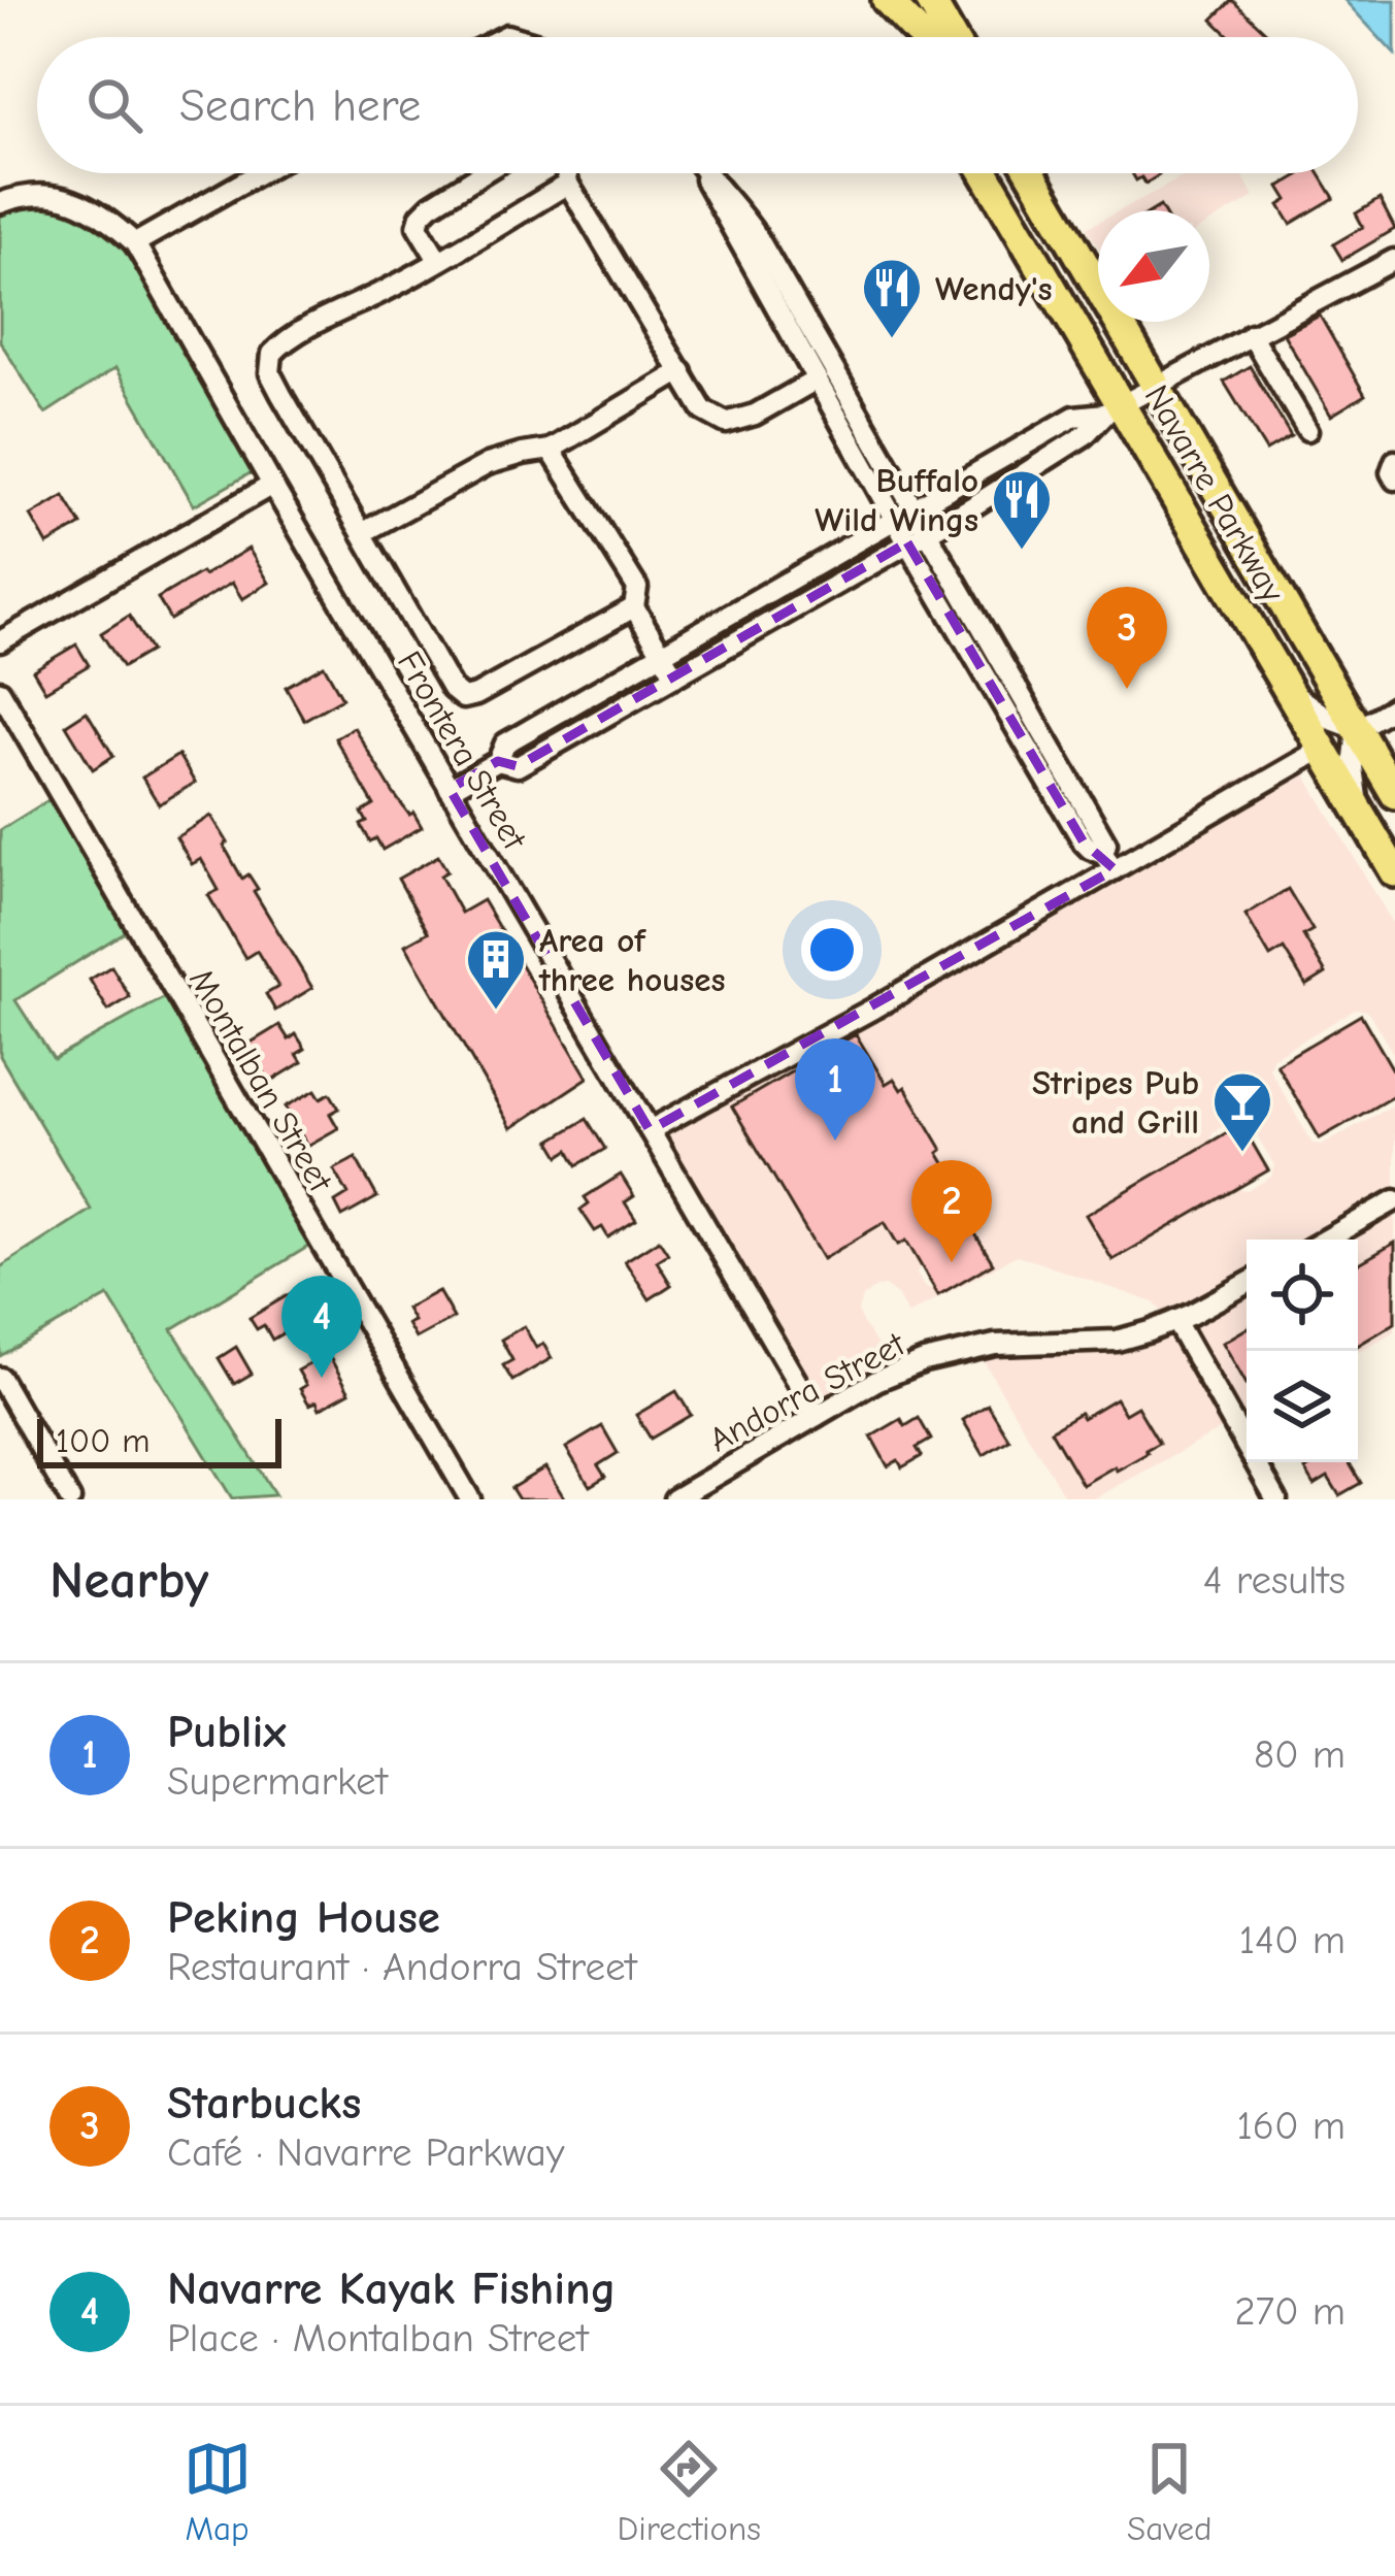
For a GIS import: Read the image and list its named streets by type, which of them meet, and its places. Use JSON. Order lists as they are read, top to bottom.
{
  "streets": {
    "highway": ["Navarre Parkway"],
    "street": ["Frontera Street", "Montalban Street", "Andorra Street"]
  },
  "crossings": [
    ["Frontera Street", "Andorra Street"]
  ],
  "places": {
    "restaurant": ["Wendy's", "Buffalo Wild Wings"],
    "building": ["Area of three houses"],
    "bar": ["Stripes Pub and Grill"]
  },
  "scale_bar": "100 m",
  "north": "bottom left",
  "page": {
    "search": "Search here",
    "pins": [
      "3",
      "1",
      "2",
      "4"
    ],
    "scale": "100 m",
    "heading": ["Nearby", "4 results"],
    "list": [
      {
        "mark": "1",
        "name": "Publix",
        "note": "Supermarket",
        "value": "80 m"
      },
      {
        "mark": "2",
        "name": "Peking House",
        "note": "Restaurant · Andorra Street",
        "value": "140 m"
      },
      {
        "mark": "3",
        "name": "Starbucks",
        "note": "Café · Navarre Parkway",
        "value": "160 m"
      },
      {
        "mark": "4",
        "name": "Navarre Kayak Fishing",
        "note": "Place · Montalban Street",
        "value": "270 m"
      }
    ],
    "nav": ["Map", "Directions", "Saved"]
  }
}
